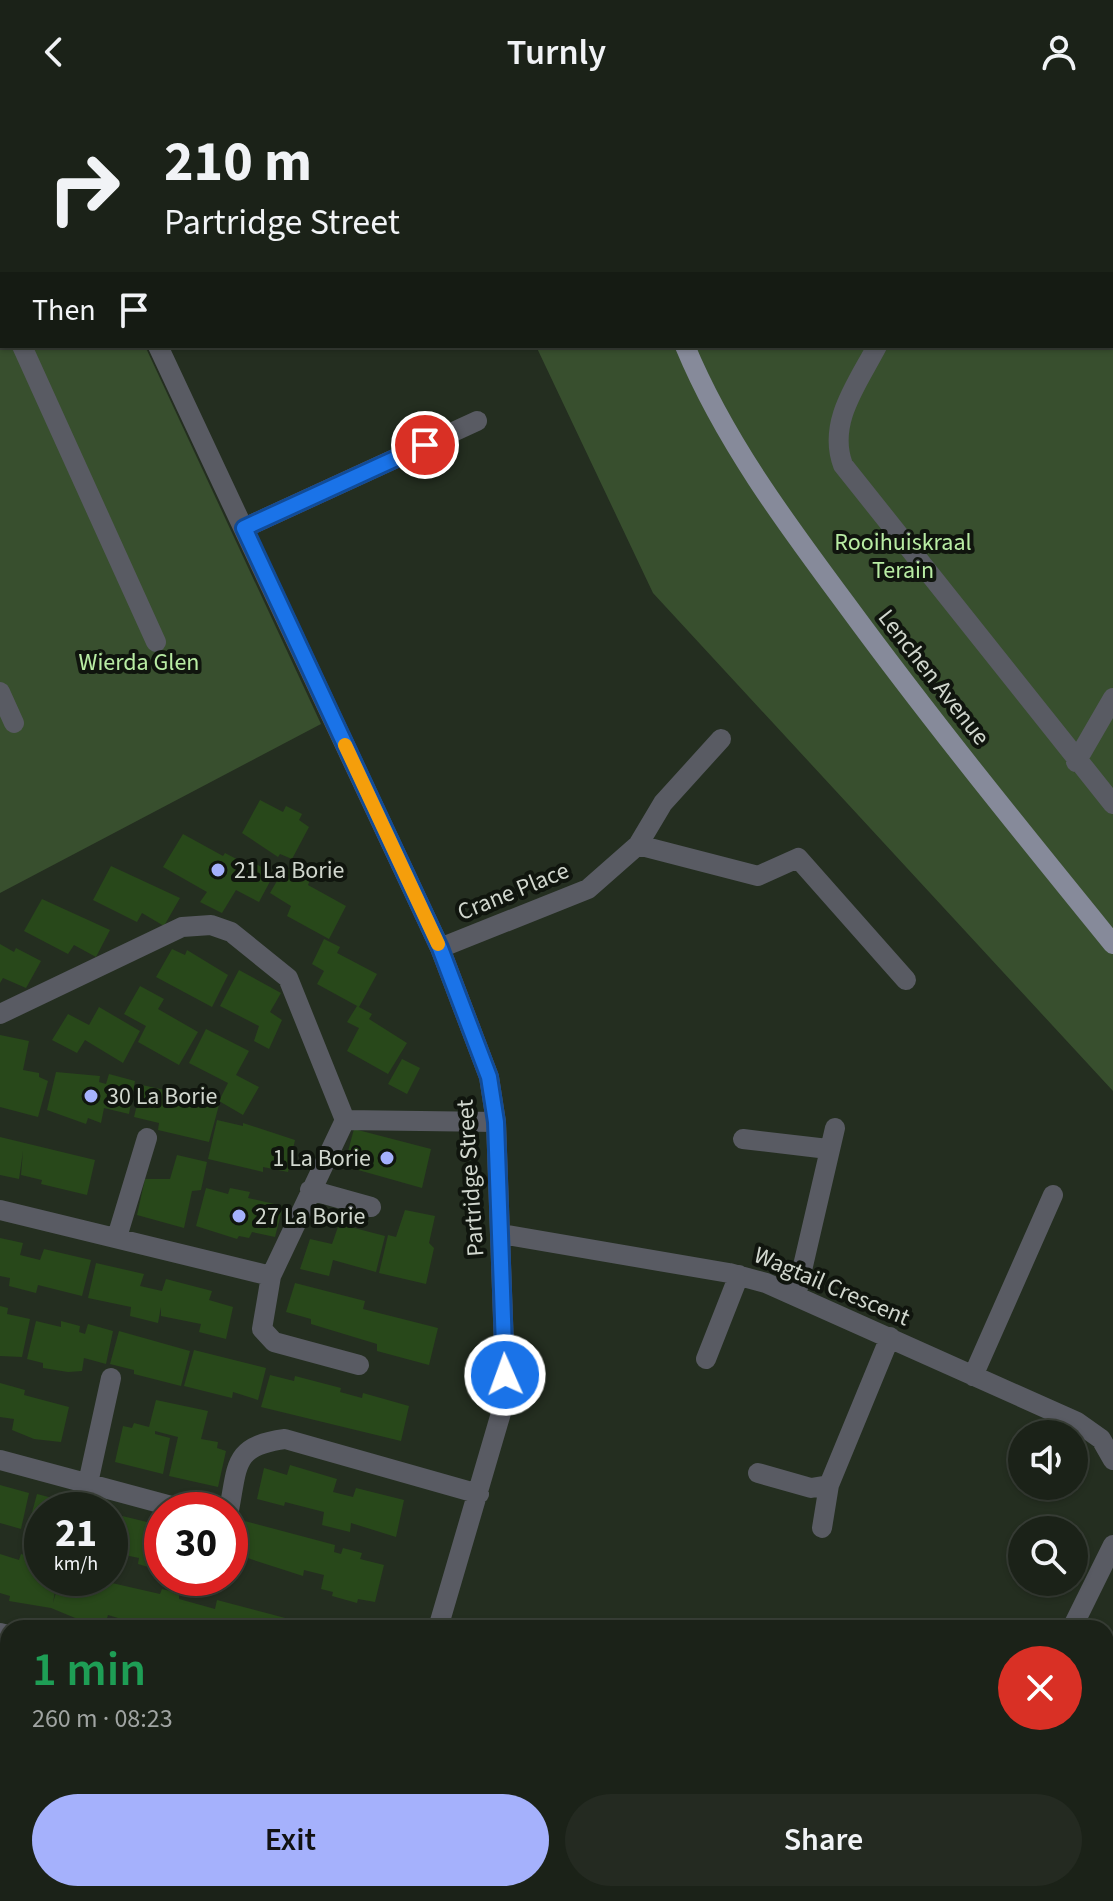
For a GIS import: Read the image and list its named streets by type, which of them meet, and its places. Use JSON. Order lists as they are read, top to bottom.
{
  "streets": {
    "main road": ["Lenchen Avenue"],
    "street": ["Crane Place", "Partridge Street", "Wagtail Crescent"]
  },
  "crossings": [
    ["Crane Place", "Partridge Street"],
    ["Partridge Street", "Wagtail Crescent"]
  ],
  "parks": ["Rooihuiskraal Terain", "Wierda Glen"],
  "places": [
    "21 La Borie",
    "30 La Borie",
    "1 La Borie",
    "27 La Borie"
  ],
  "page": {
    "header": "Turnly",
    "turn": ["210 m", "Partridge Street"],
    "then": "Then",
    "speed": "21 km/h",
    "limit": "30",
    "heading": ["1 min", "260 m · 08:23"],
    "buttons": ["Exit", "Share"]
  }
}
